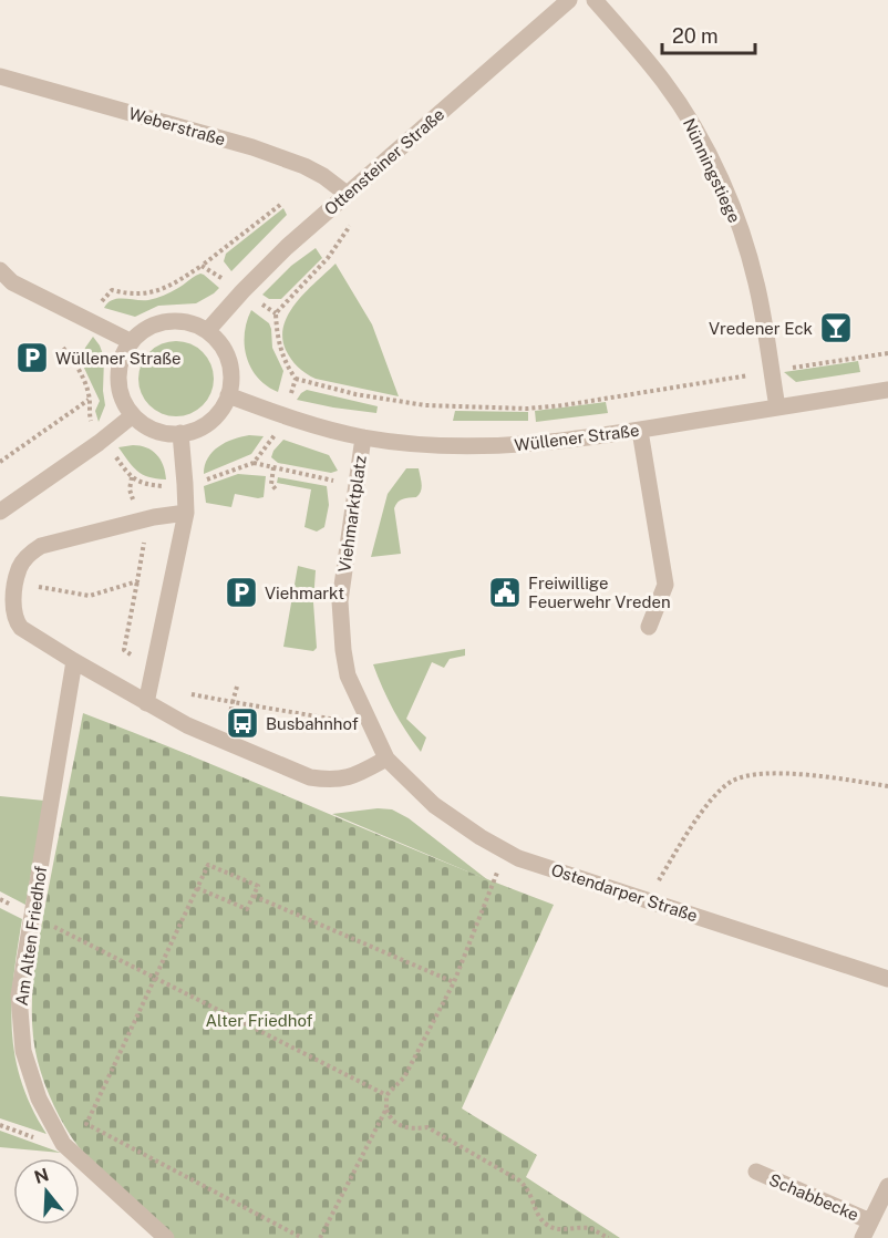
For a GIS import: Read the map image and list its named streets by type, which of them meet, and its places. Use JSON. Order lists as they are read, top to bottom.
{
  "streets": {
    "street": [
      "Weberstraße",
      "Ottensteiner Straße",
      "Nünningstiege",
      "Wüllener Straße",
      "Viehmarktplatz",
      "Ostendarper Straße",
      "Am Alten Friedhof",
      "Schabbecke"
    ]
  },
  "crossings": [
    ["Weberstraße", "Ottensteiner Straße"],
    ["Ottensteiner Straße", "Wüllener Straße"],
    ["Nünningstiege", "Wüllener Straße"],
    ["Wüllener Straße", "Viehmarktplatz"],
    ["Viehmarktplatz", "Ostendarper Straße"]
  ],
  "parks": ["Alter Friedhof"],
  "places": {
    "bar": ["Vredener Eck"],
    "parking": ["Wüllener Straße", "Viehmarkt"],
    "public building": ["Freiwillige Feuerwehr Vreden"],
    "bus stop": ["Busbahnhof"]
  },
  "scale_bar": "20 m",
  "north": "top"
}
